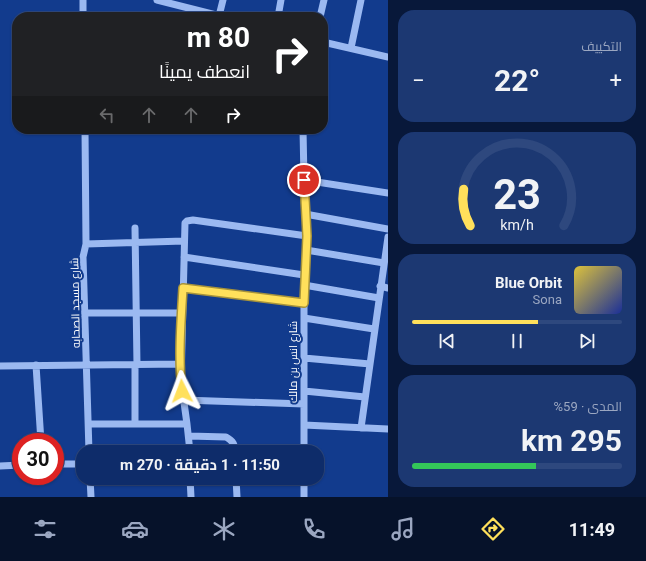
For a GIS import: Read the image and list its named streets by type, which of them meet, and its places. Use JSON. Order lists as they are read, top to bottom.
{
  "streets": {
    "street": ["شارع مسجد الصحابه", "شارع انس بن مالك"]
  },
  "page": {
    "tile": [
      "التكييف",
      ["المدى · 59%", "295 km"]
    ],
    "turn": ["80 m", "انعطف يمينًا"],
    "heat": ["−", "22°", "+"],
    "song": ["Blue Orbit", "Sona"],
    "limit": "30",
    "trip": "11:50 · 1 دقيقة · 270 m",
    "tabs": "11:49",
    "gauge": ["23", "km/h"]
  }
}
